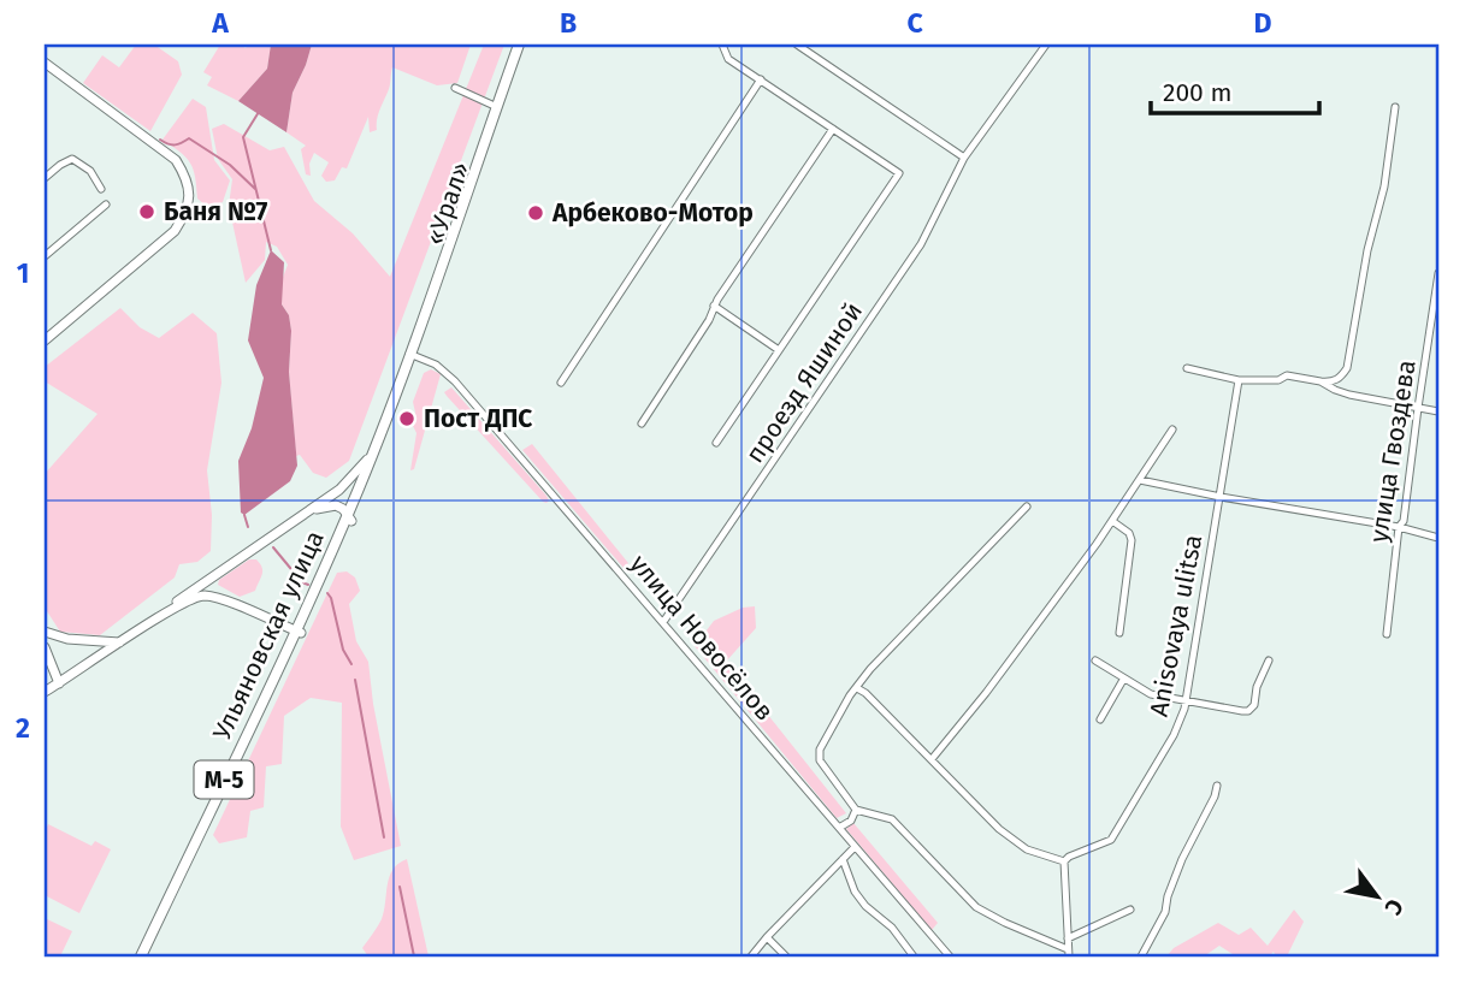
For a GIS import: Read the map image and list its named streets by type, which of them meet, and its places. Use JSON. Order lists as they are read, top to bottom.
{
  "streets": {
    "highway": ["«Урал»", "Ульяновская улица", "М-5"],
    "street": [
      "проезд Яшиной",
      "улица Гвоздева",
      "Anisovaya ulitsa",
      "улица Новосёлов"
    ]
  },
  "crossings": [
    ["«Урал»", "Ульяновская улица"],
    ["«Урал»", "улица Новосёлов"],
    ["проезд Яшиной", "улица Новосёлов"]
  ],
  "places": ["Баня №7", "Арбеково-Мотор", "Пост ДПС"],
  "scale_bar": "200 m",
  "north": "bottom right",
  "grid": {
    "columns": [
      "A",
      "B",
      "C",
      "D"
    ],
    "rows": ["1", "2"]
  }
}
